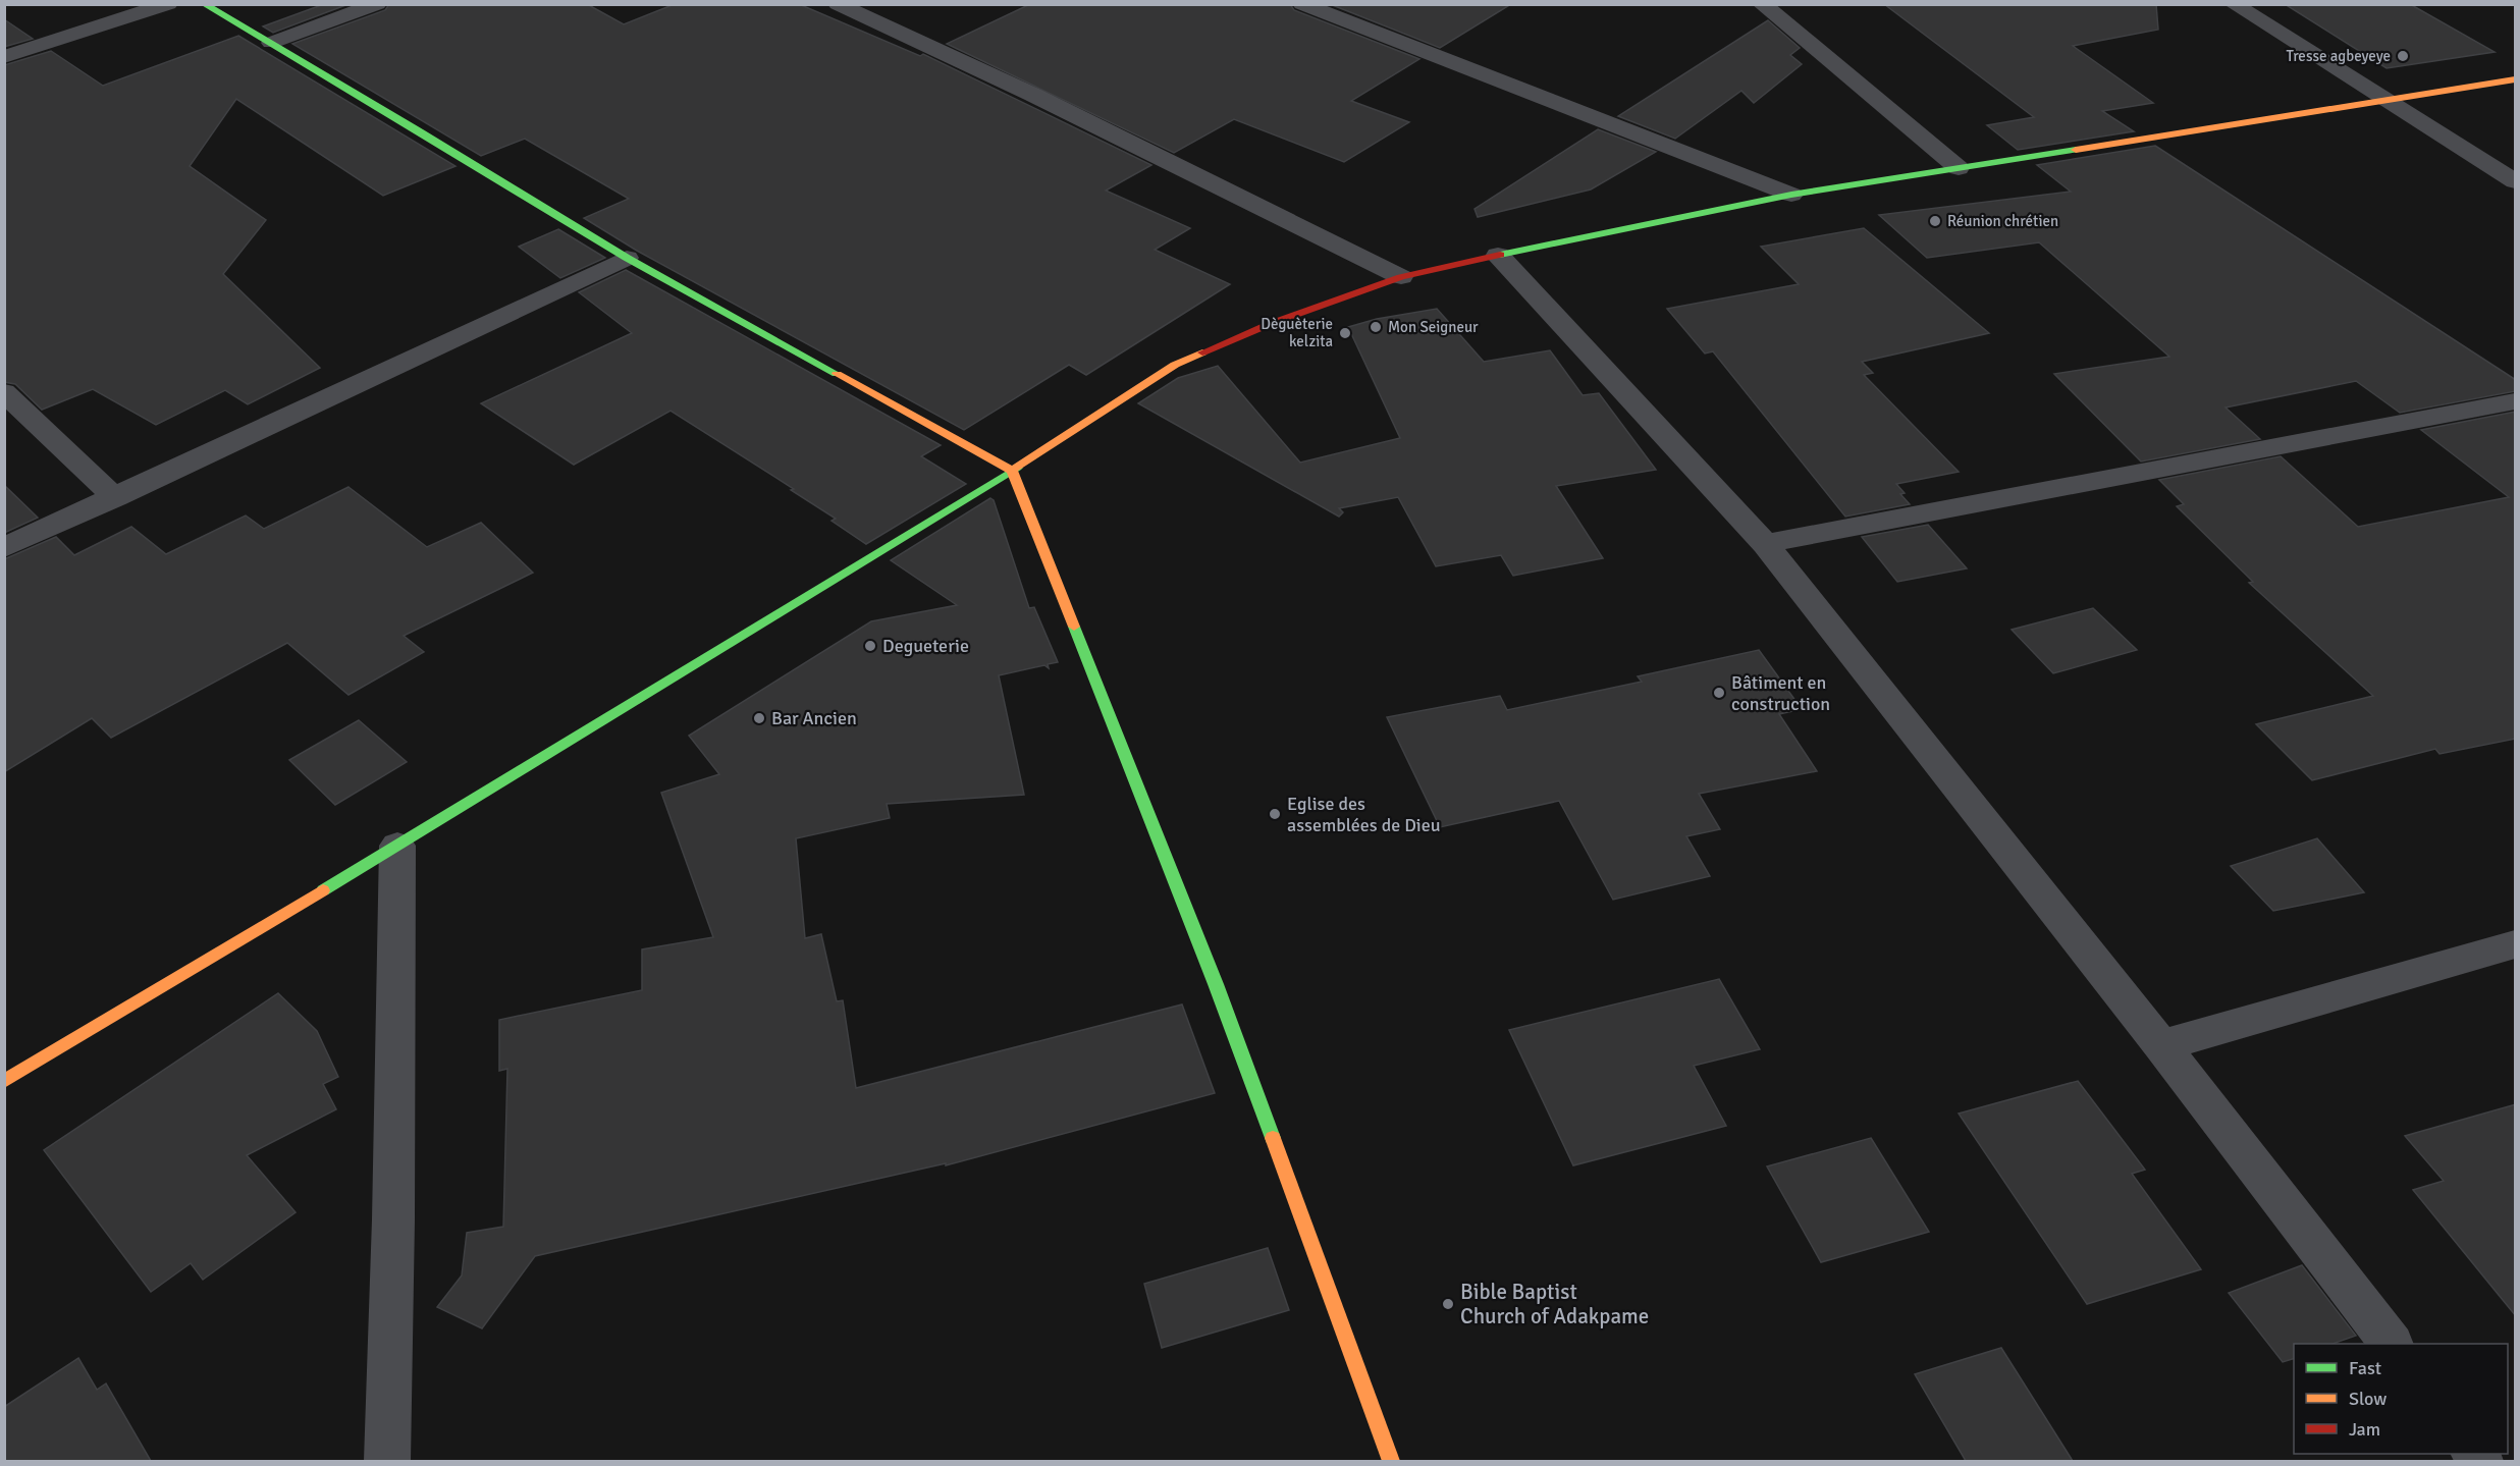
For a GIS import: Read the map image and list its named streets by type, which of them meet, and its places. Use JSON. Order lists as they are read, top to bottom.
{
  "places": [
    "Tresse agbeyeye",
    "Réunion chrétien",
    "Mon Seigneur",
    "Dèguèterie kelzita",
    "Degueterie",
    "Bâtiment en construction",
    "Bar Ancien",
    "Eglise des assemblées de Dieu",
    "Bible Baptist Church of Adakpame"
  ],
  "legend": ["Fast", "Slow", "Jam"]
}
